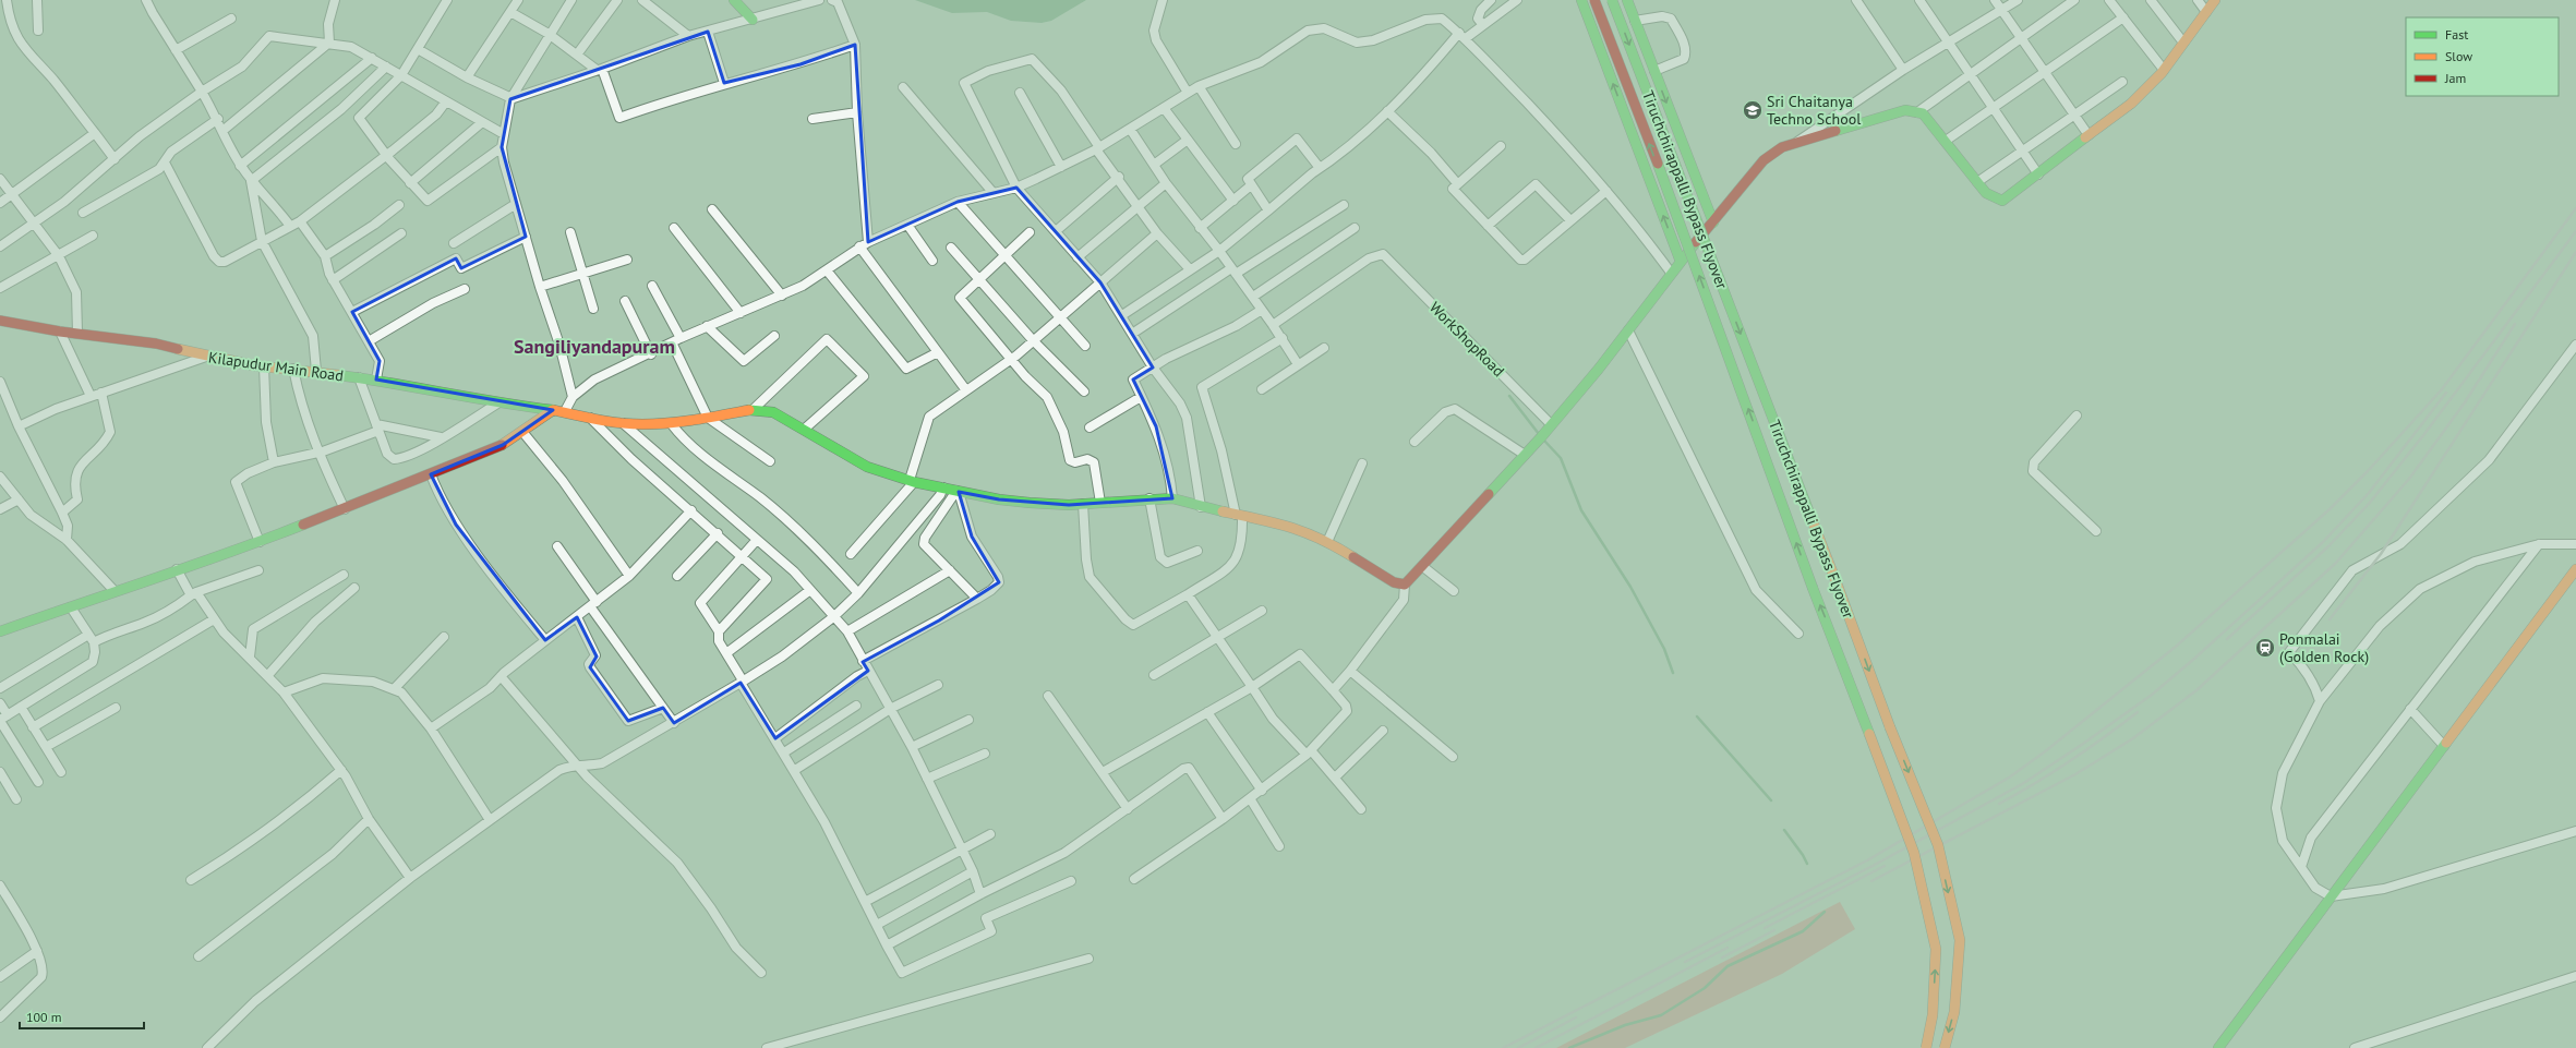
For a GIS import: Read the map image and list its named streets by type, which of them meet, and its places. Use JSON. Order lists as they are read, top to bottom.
{
  "streets": {
    "main road": ["Tiruchchirappalli Bypass Flyover", "Kilapudur Main Road"],
    "street": ["WorkShopRoad"]
  },
  "districts": ["Sangiliyandapuram"],
  "places": {
    "school or university": ["Sri Chaitanya Techno School"],
    "station": ["Ponmalai (Golden Rock)"]
  },
  "legend": ["Fast", "Slow", "Jam"],
  "scale_bar": "100 m"
}
